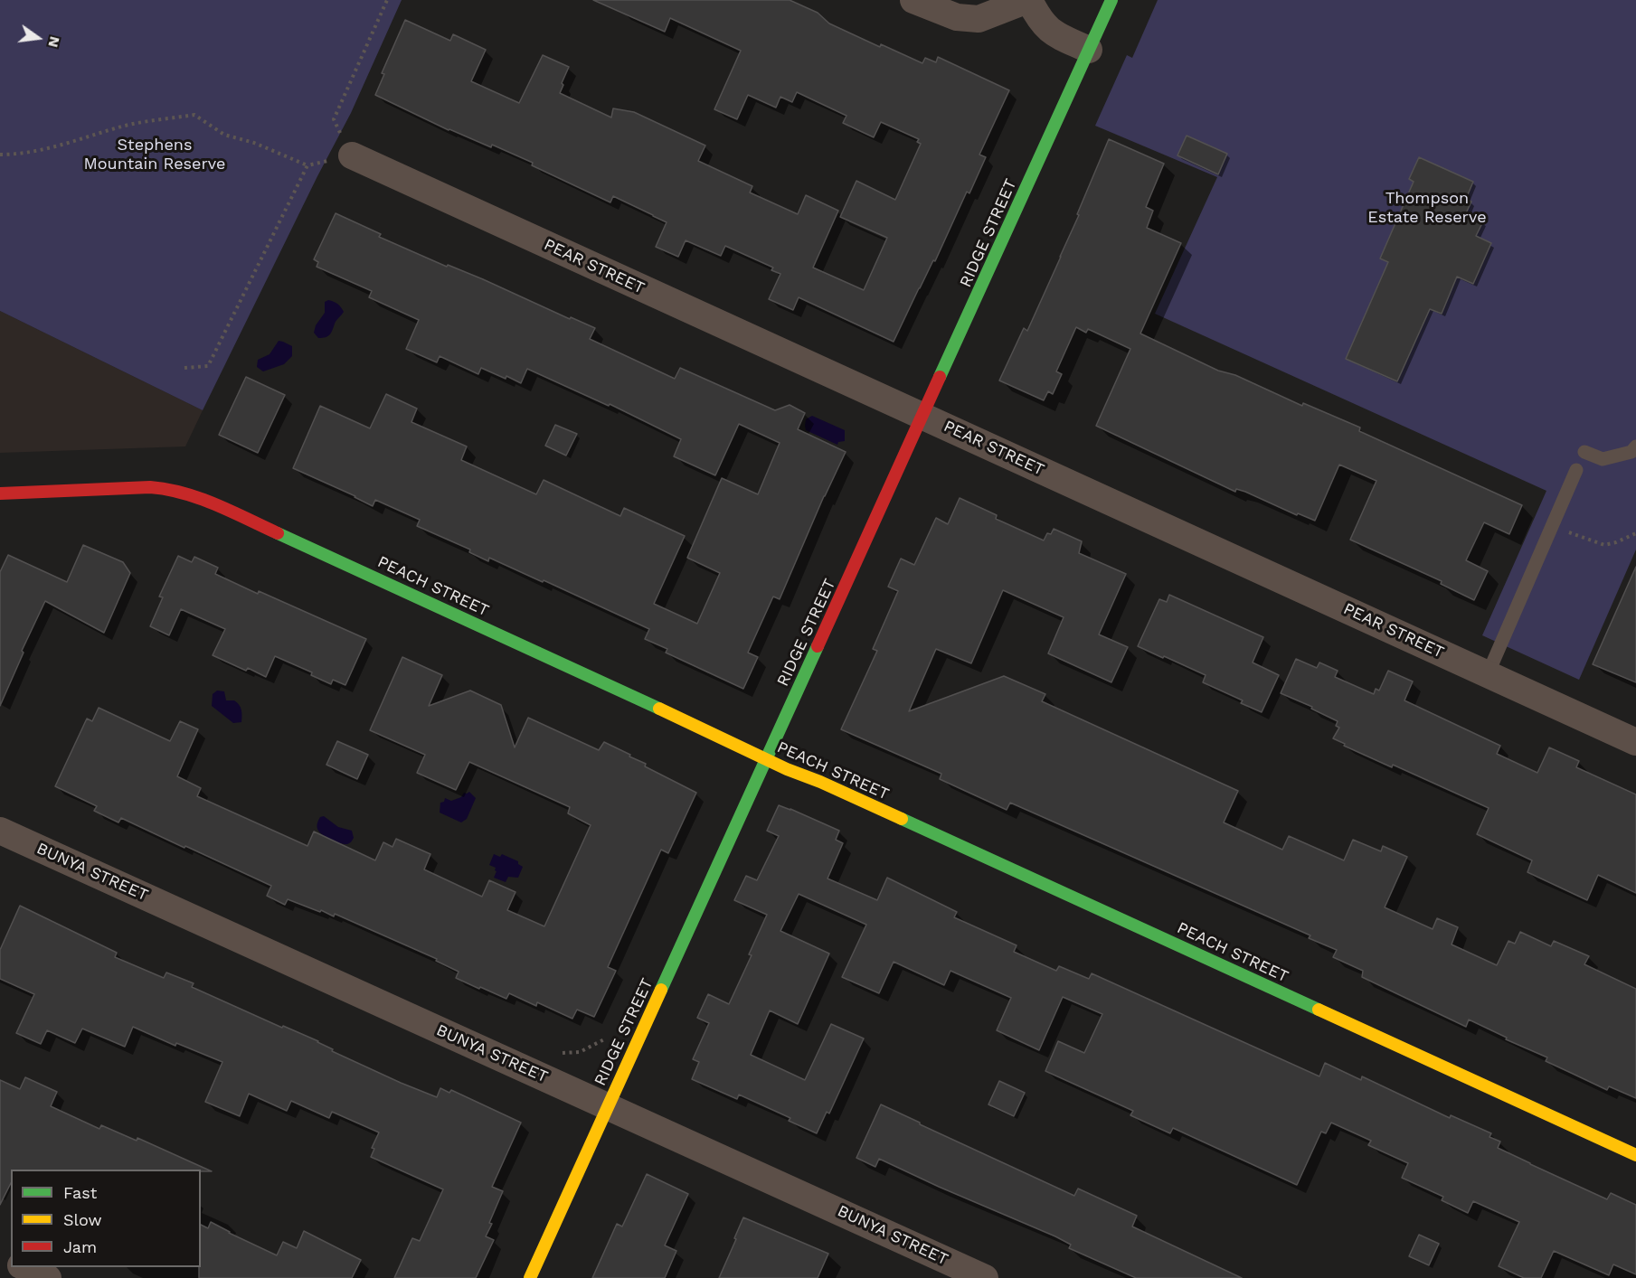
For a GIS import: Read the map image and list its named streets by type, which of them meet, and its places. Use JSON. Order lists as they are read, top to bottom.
{
  "streets": {
    "street": [
      "RIDGE STREET",
      "PEAR STREET",
      "PEACH STREET",
      "BUNYA STREET"
    ]
  },
  "crossings": [
    ["RIDGE STREET", "PEAR STREET"],
    ["RIDGE STREET", "PEACH STREET"],
    ["RIDGE STREET", "BUNYA STREET"]
  ],
  "parks": ["Stephens Mountain Reserve", "Thompson Estate Reserve"],
  "legend": ["Fast", "Slow", "Jam"],
  "north": "right"
}
